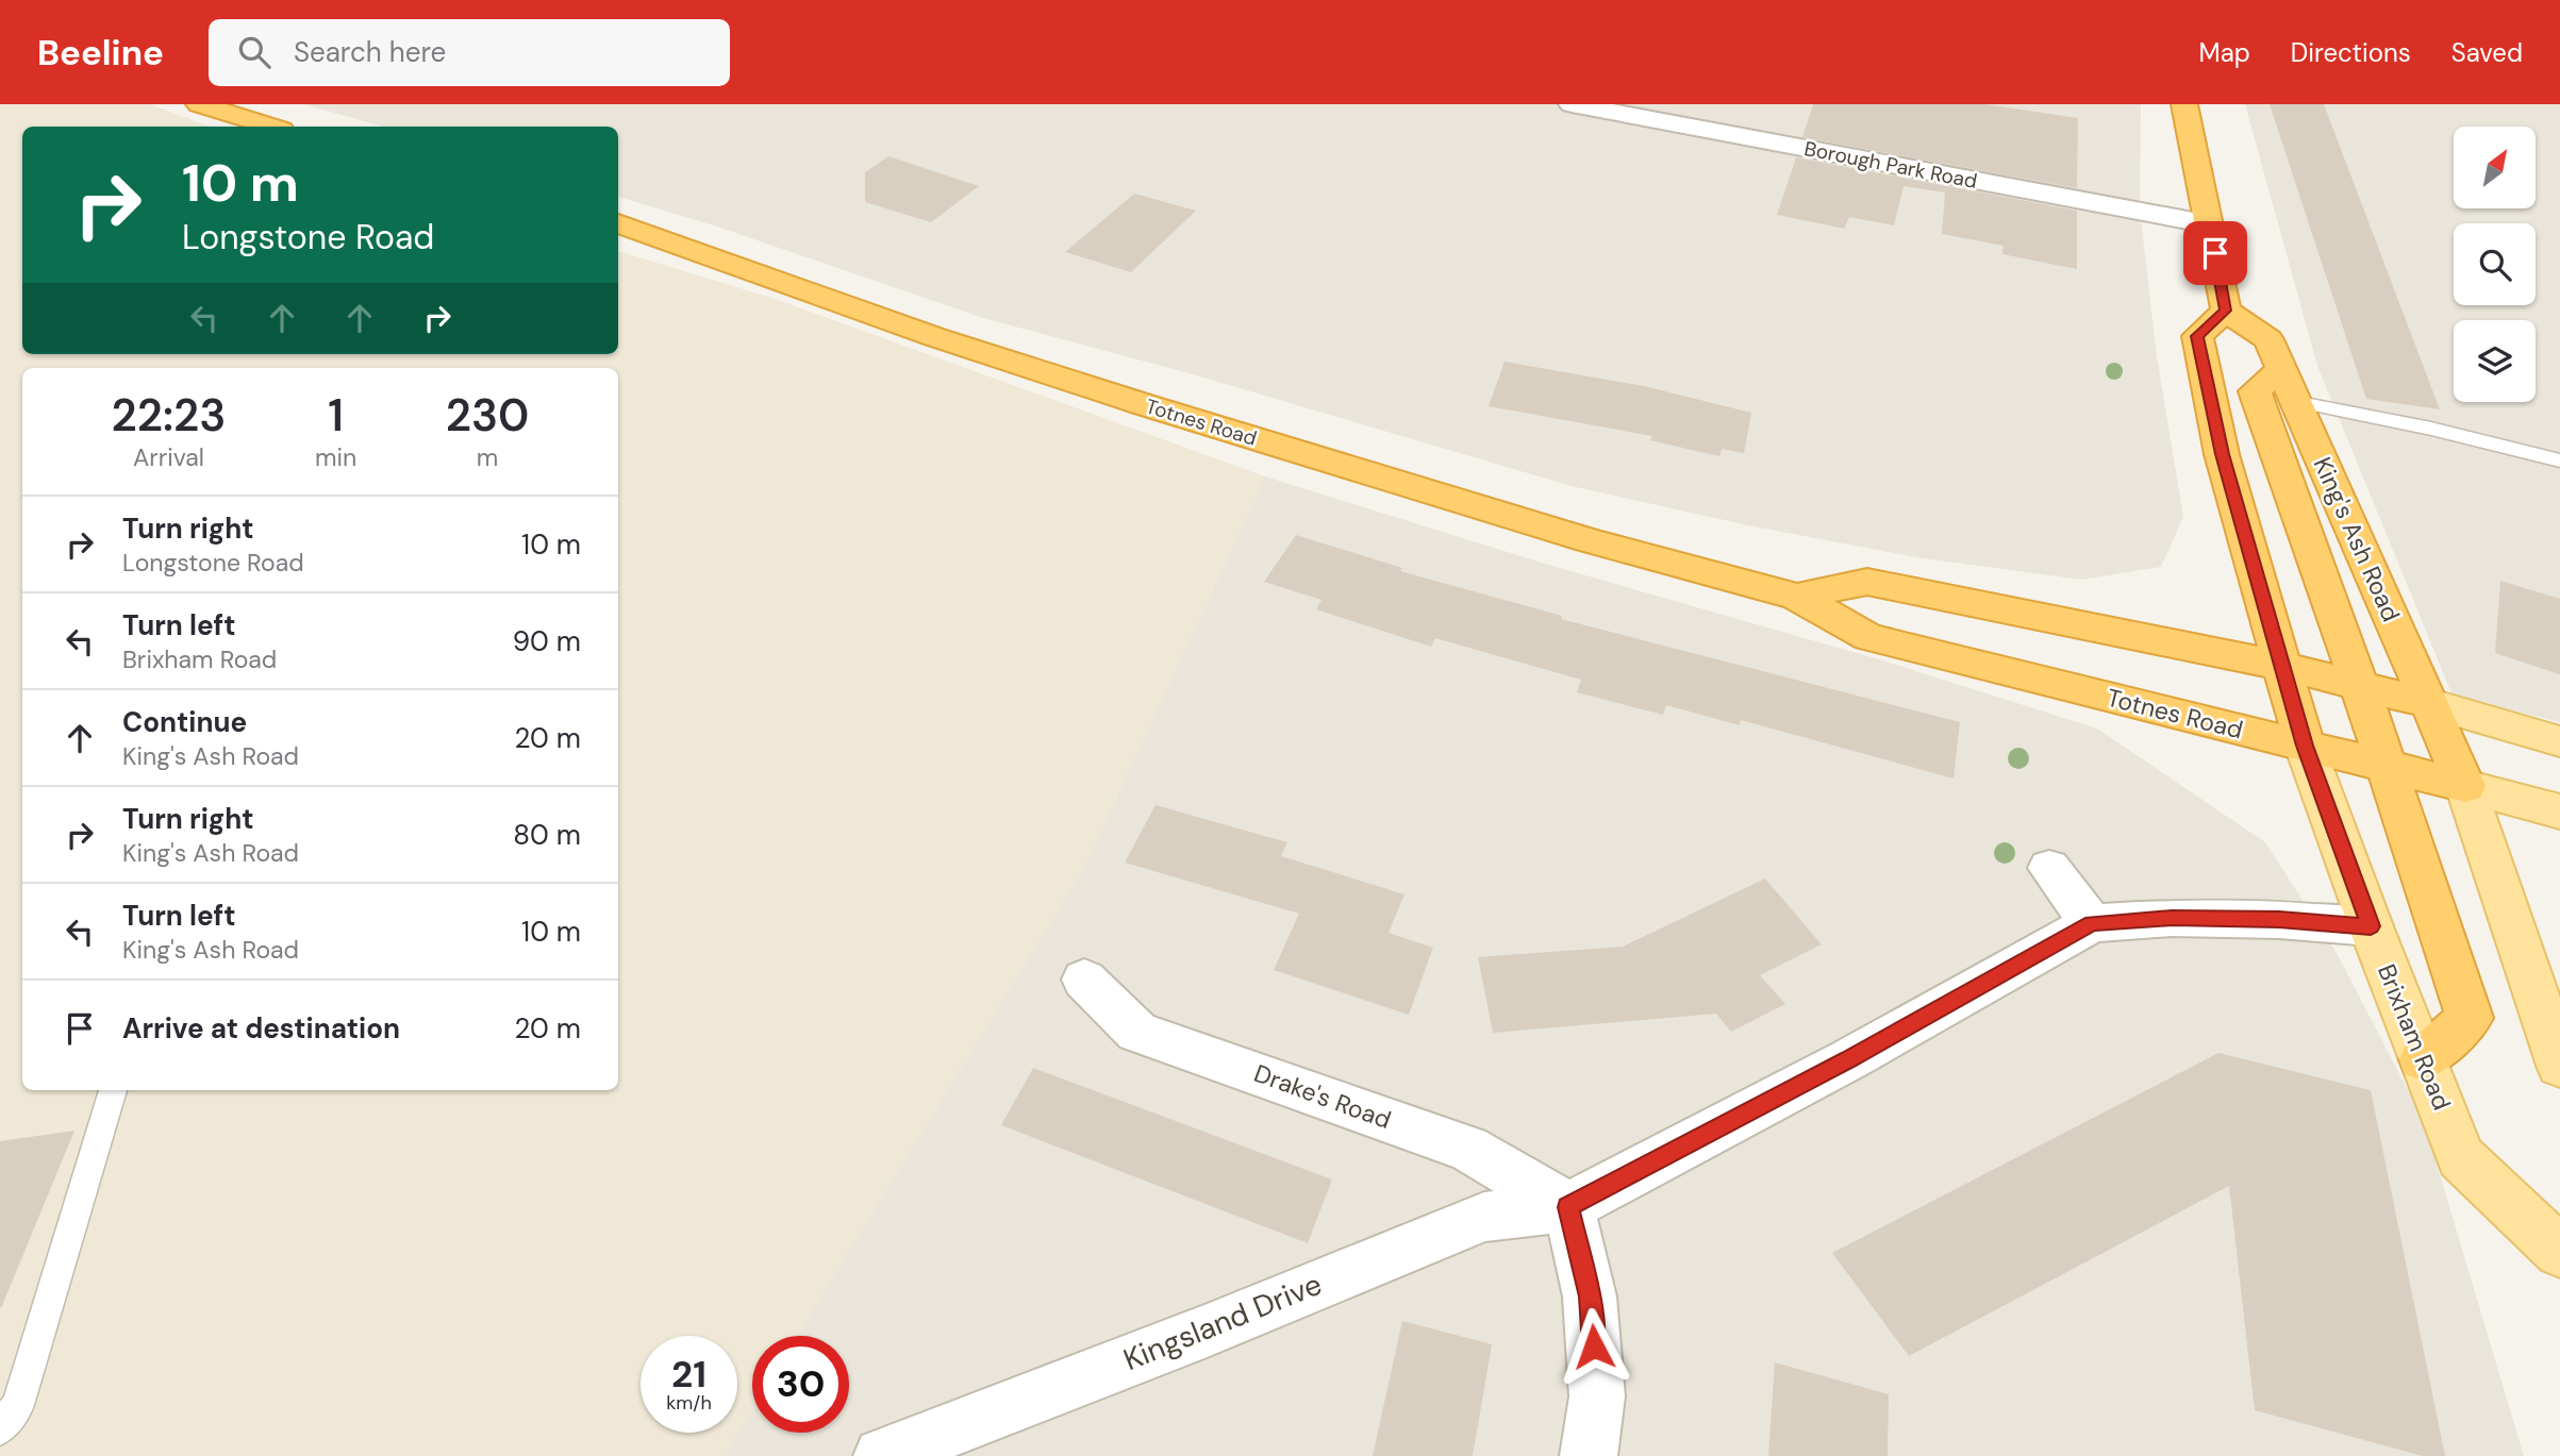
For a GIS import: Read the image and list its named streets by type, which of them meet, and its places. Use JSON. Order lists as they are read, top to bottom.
{
  "streets": {
    "highway": ["Totnes Road", "King's Ash Road"],
    "main road": ["Brixham Road"],
    "street": ["Borough Park Road", "Drake's Road", "Kingsland Drive"]
  },
  "crossings": [
    ["Totnes Road", "King's Ash Road"],
    ["Totnes Road", "Brixham Road"],
    ["Drake's Road", "Kingsland Drive"]
  ],
  "north": "top right",
  "page": {
    "header": "Beeline",
    "search": "Search here",
    "nav": ["Map", "Directions", "Saved"],
    "turn": ["10 m", "Longstone Road"],
    "eta": [
      "22:23",
      "Arrival",
      "1",
      "min",
      "230",
      "m"
    ],
    "list": [
      {
        "name": "Turn right",
        "note": "Longstone Road",
        "value": "10 m"
      },
      {
        "name": "Turn left",
        "note": "Brixham Road",
        "value": "90 m"
      },
      {
        "name": "Continue",
        "note": "King's Ash Road",
        "value": "20 m"
      },
      {
        "name": "Turn right",
        "note": "King's Ash Road",
        "value": "80 m"
      },
      {
        "name": "Turn left",
        "note": "King's Ash Road",
        "value": "10 m"
      },
      {
        "name": "Arrive at destination",
        "value": "20 m"
      }
    ],
    "speed": "21 km/h",
    "limit": "30"
  }
}
